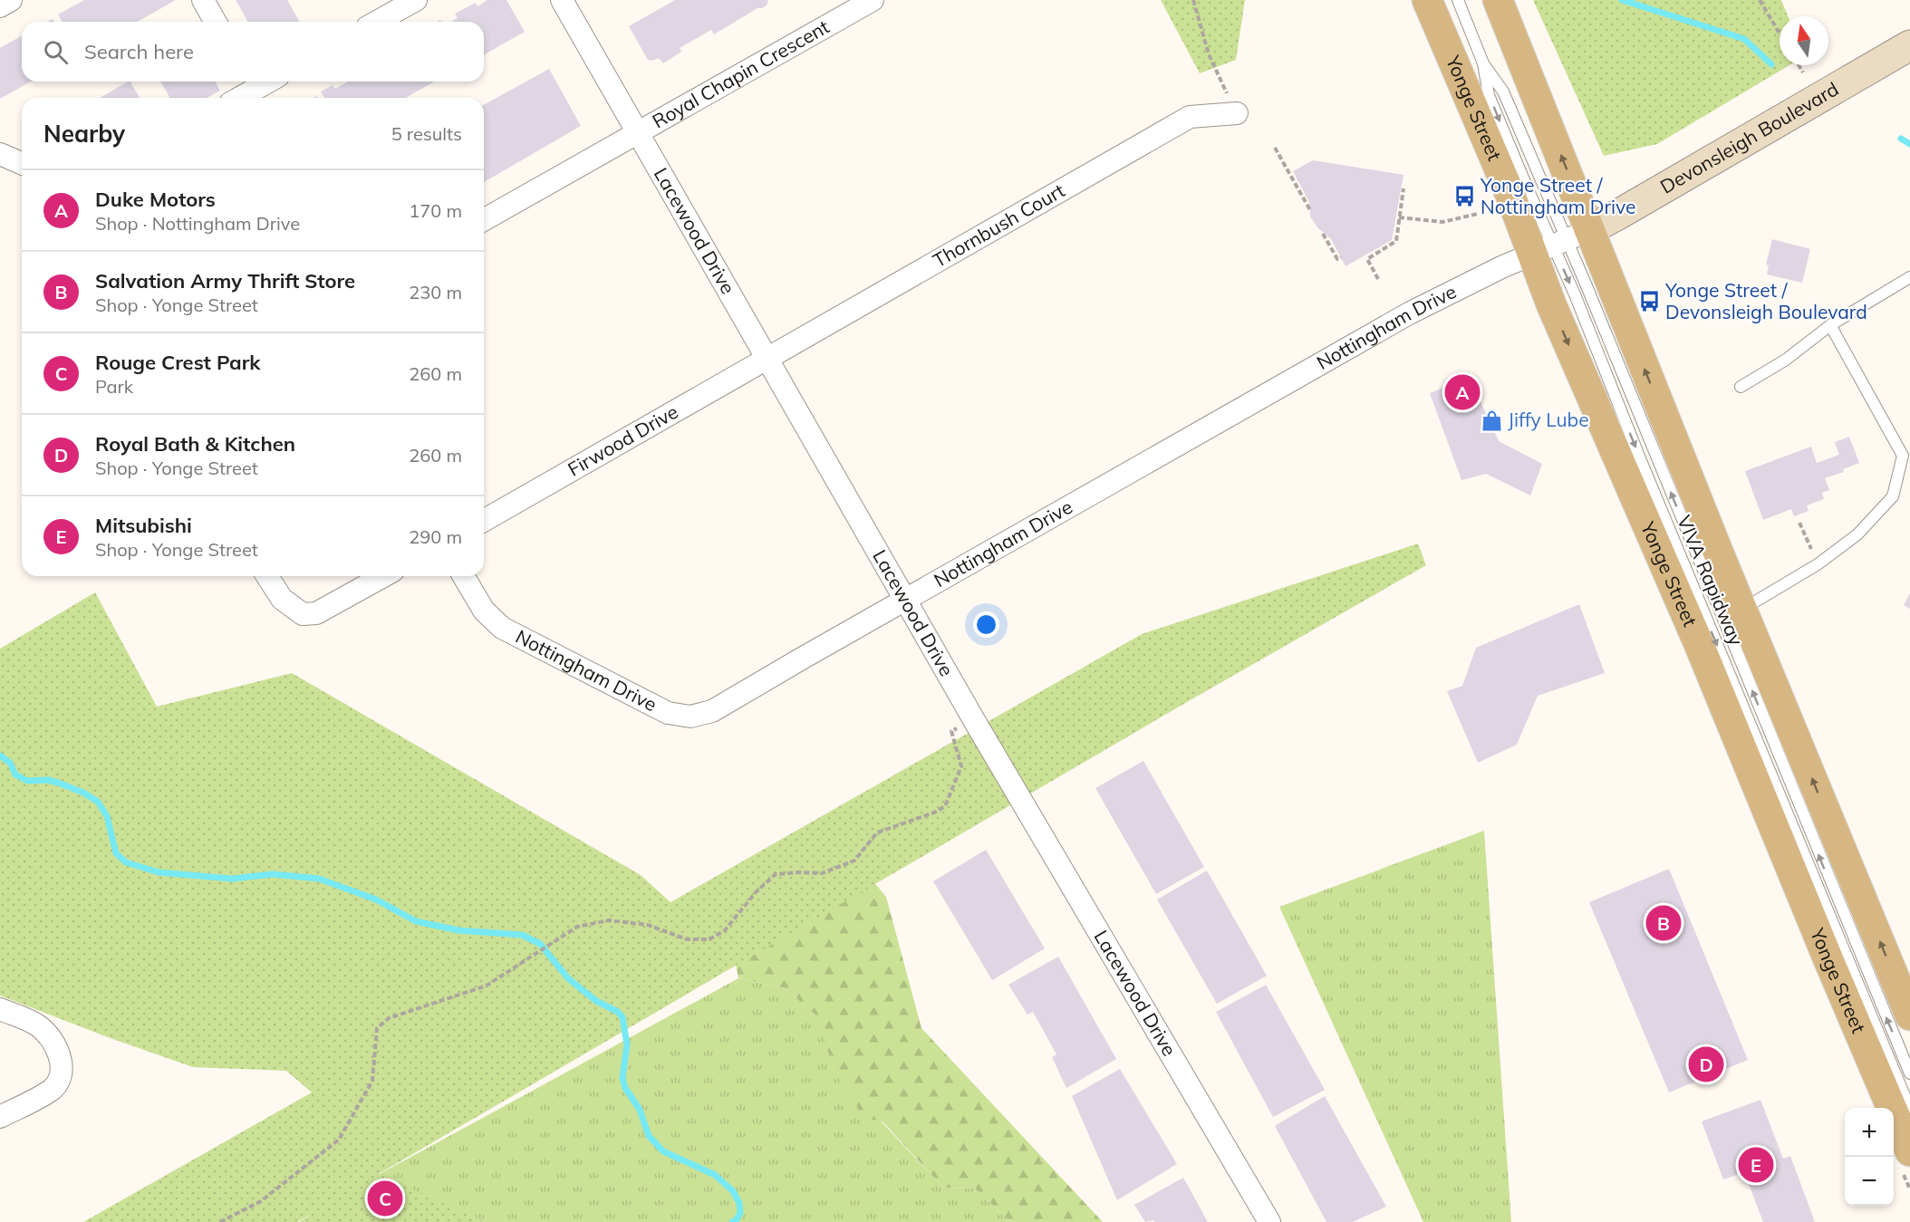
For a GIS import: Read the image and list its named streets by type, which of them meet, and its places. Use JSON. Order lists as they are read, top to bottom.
{
  "streets": {
    "main road": ["Yonge Street"],
    "street": [
      "Royal Chapin Crescent",
      "Devonsleigh Boulevard",
      "Thornbush Court",
      "Lacewood Drive",
      "Nottingham Drive",
      "Firwood Drive"
    ],
    "lane": ["VIVA Rapidway"]
  },
  "crossings": [
    ["Royal Chapin Crescent", "Lacewood Drive"],
    ["Yonge Street", "Devonsleigh Boulevard"],
    ["Yonge Street", "Nottingham Drive"],
    ["Yonge Street", "VIVA Rapidway"],
    ["Devonsleigh Boulevard", "Nottingham Drive"],
    ["Devonsleigh Boulevard", "VIVA Rapidway"],
    ["Thornbush Court", "Lacewood Drive"],
    ["Thornbush Court", "Firwood Drive"],
    ["Lacewood Drive", "Nottingham Drive"],
    ["Lacewood Drive", "Firwood Drive"],
    ["Nottingham Drive", "VIVA Rapidway"]
  ],
  "places": {
    "bus stop": ["Yonge Street / Nottingham Drive", "Yonge Street / Devonsleigh Boulevard"],
    "shop": ["Jiffy Lube"]
  },
  "north": "top",
  "page": {
    "search": "Search here",
    "heading": ["Nearby", "5 results"],
    "list": [
      {
        "mark": "A",
        "name": "Duke Motors",
        "note": "Shop · Nottingham Drive",
        "value": "170 m"
      },
      {
        "mark": "B",
        "name": "Salvation Army Thrift Store",
        "note": "Shop · Yonge Street",
        "value": "230 m"
      },
      {
        "mark": "C",
        "name": "Rouge Crest Park",
        "note": "Park",
        "value": "260 m"
      },
      {
        "mark": "D",
        "name": "Royal Bath & Kitchen",
        "note": "Shop · Yonge Street",
        "value": "260 m"
      },
      {
        "mark": "E",
        "name": "Mitsubishi",
        "note": "Shop · Yonge Street",
        "value": "290 m"
      }
    ],
    "pins": [
      "A",
      "B",
      "D",
      "E",
      "C"
    ],
    "map_buttons": ["+", "−"]
  }
}
